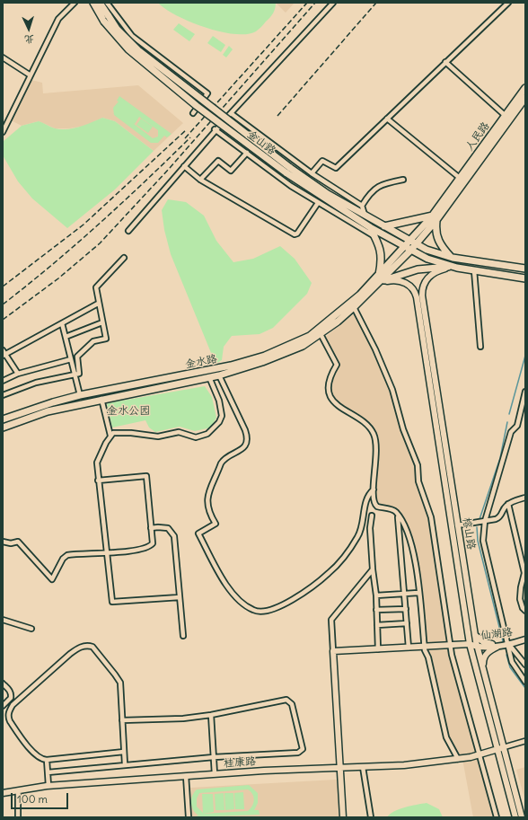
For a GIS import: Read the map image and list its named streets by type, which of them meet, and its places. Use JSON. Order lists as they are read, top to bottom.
{
  "streets": {
    "main road": [
      "人民路",
      "金山路",
      "金水路",
      "榕山路",
      "仙湖路",
      "桂康路"
    ]
  },
  "crossings": [
    ["金山路", "金水路"],
    ["金山路", "榕山路"],
    ["金水路", "榕山路"],
    ["榕山路", "仙湖路"],
    ["榕山路", "桂康路"]
  ],
  "parks": ["金水公园"],
  "scale_bar": "100 m",
  "north": "bottom"
}
